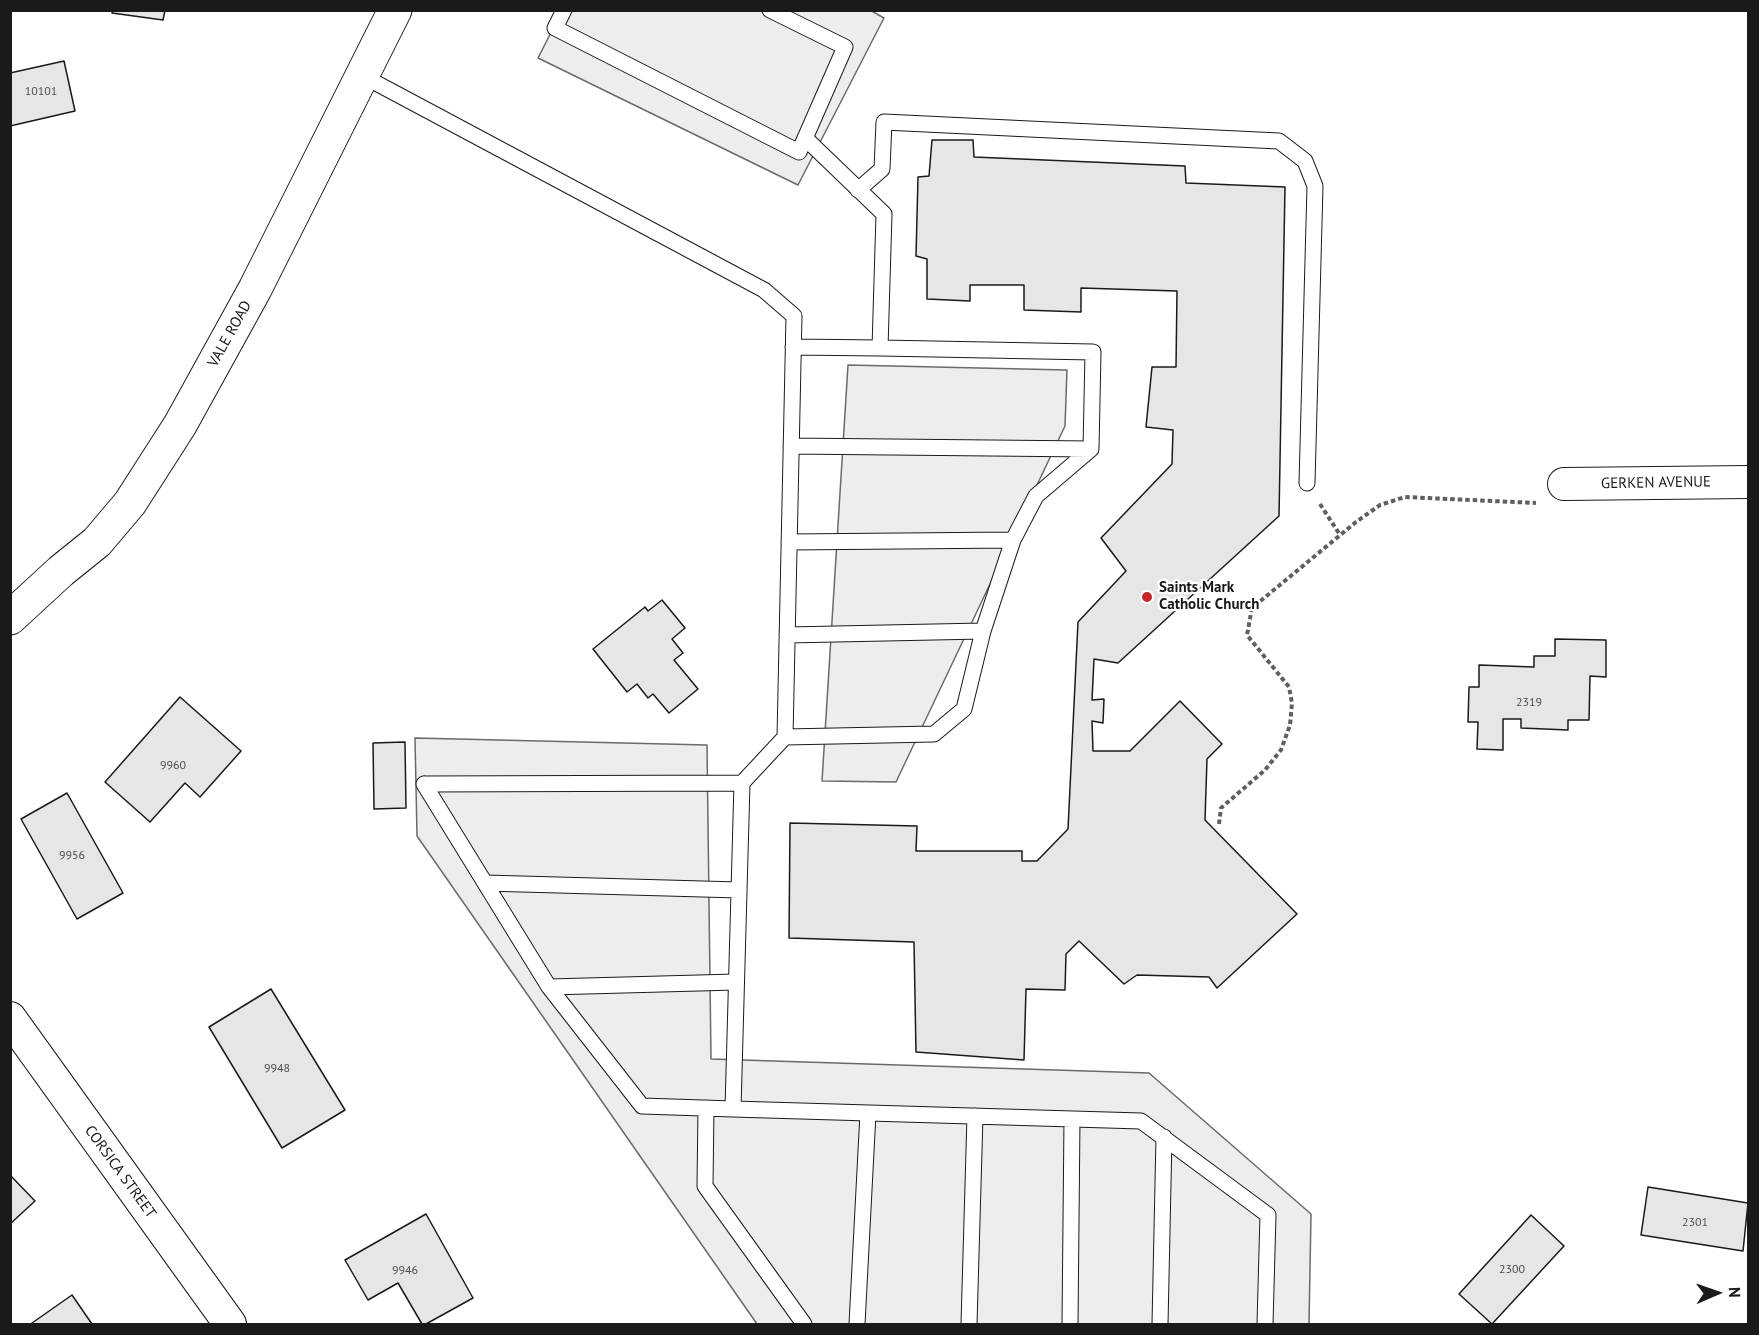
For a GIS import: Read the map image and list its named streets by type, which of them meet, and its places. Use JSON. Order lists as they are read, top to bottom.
{
  "streets": {
    "main road": ["VALE ROAD"],
    "street": ["GERKEN AVENUE", "CORSICA STREET"]
  },
  "places": ["Saints Mark Catholic Church"],
  "house_numbers": [
    "10101",
    "2319",
    "9960",
    "9956",
    "9948",
    "2301",
    "2300",
    "9946"
  ],
  "north": "right"
}
